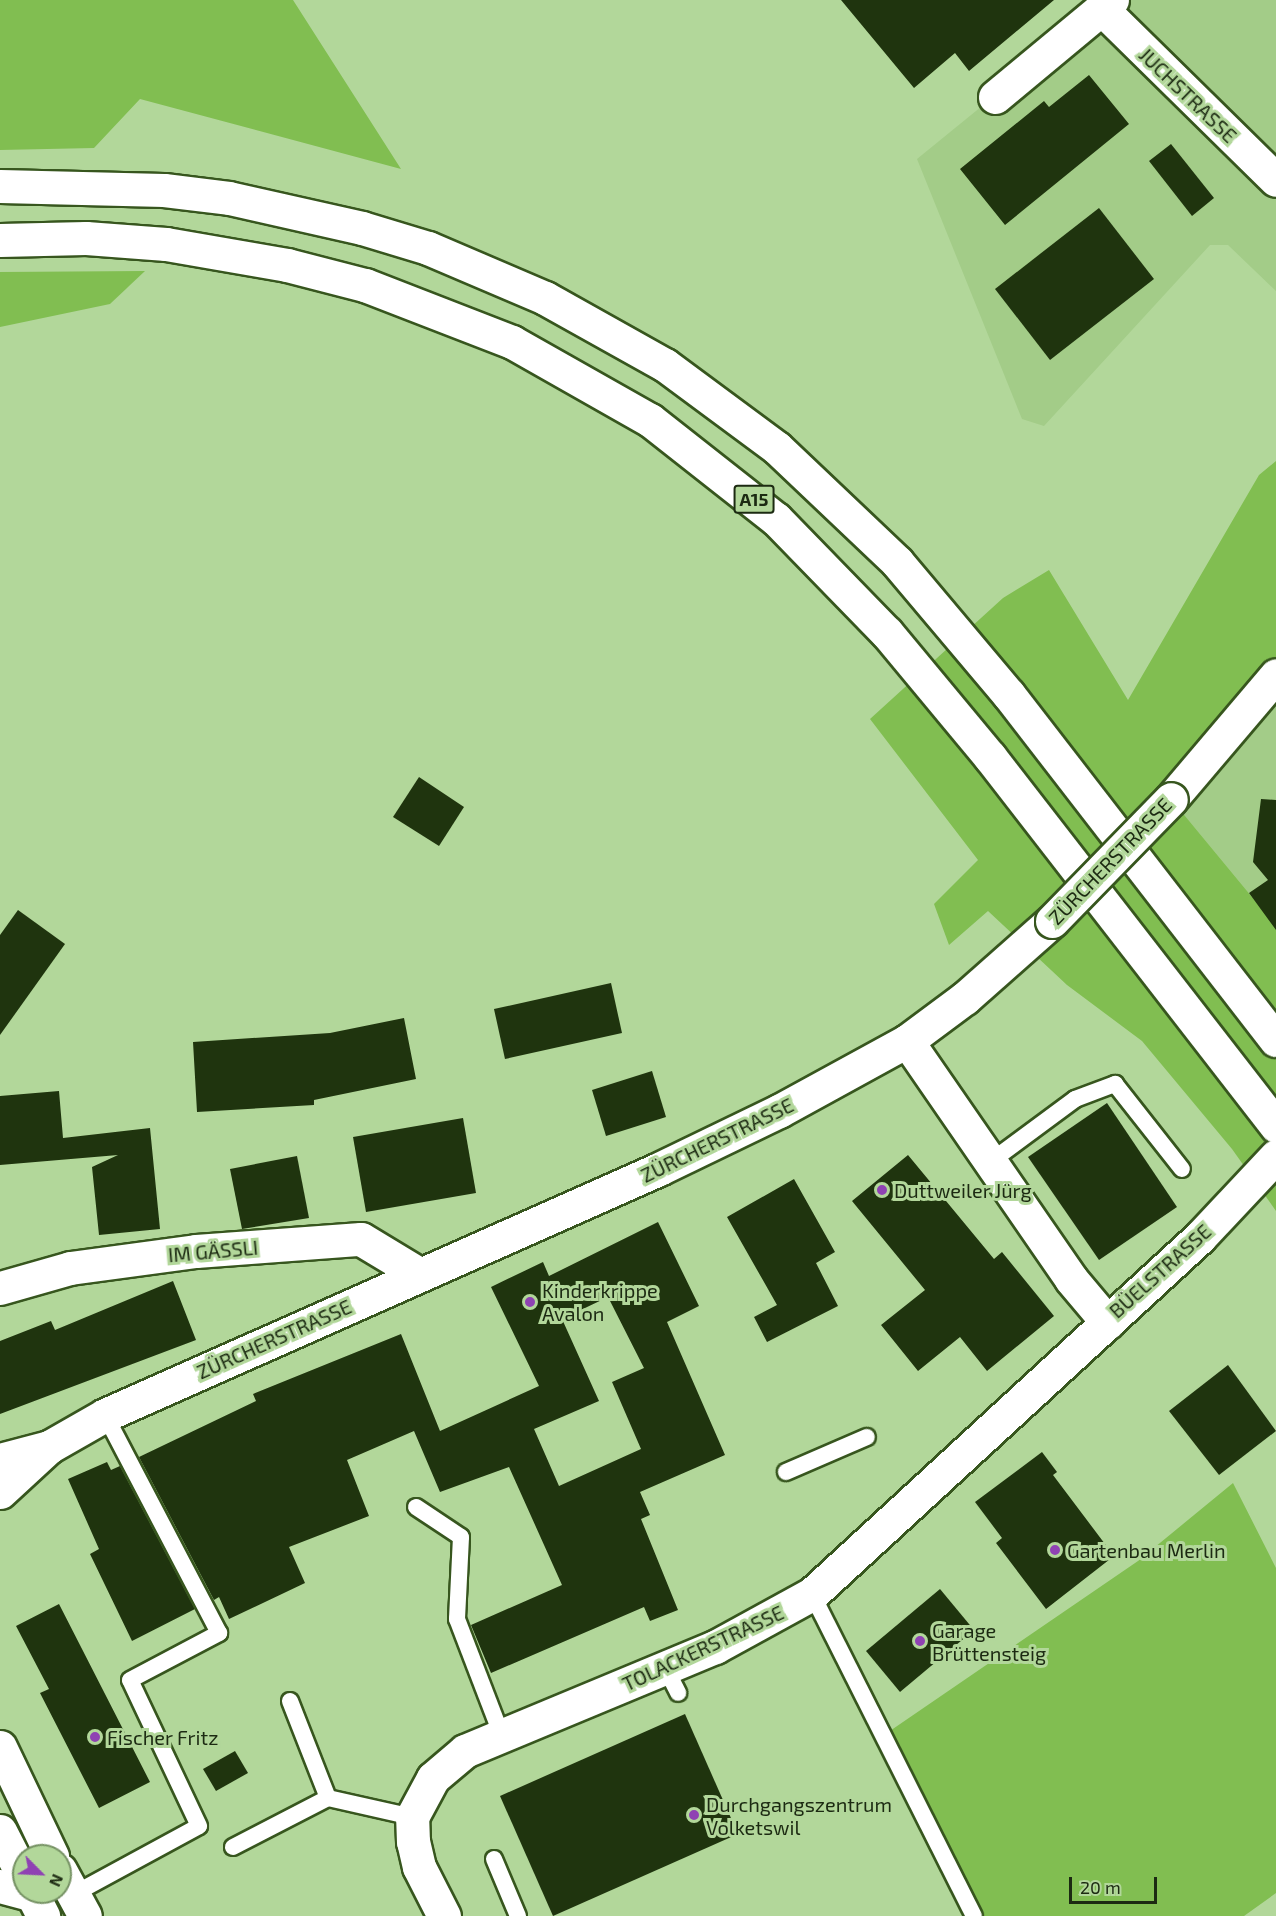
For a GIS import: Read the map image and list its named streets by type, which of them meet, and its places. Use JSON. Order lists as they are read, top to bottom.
{
  "streets": {
    "main road": [
      "JUCHSTRASSE",
      "A15",
      "ZÜRCHERSTRASSE",
      "IM GÄSSLI",
      "BÜELSTRASSE",
      "TOLACKERSTRASSE"
    ]
  },
  "crossings": [
    ["ZÜRCHERSTRASSE", "IM GÄSSLI"],
    ["ZÜRCHERSTRASSE", "BÜELSTRASSE"],
    ["BÜELSTRASSE", "TOLACKERSTRASSE"]
  ],
  "places": [
    "Duttweiler Jürg",
    "Kinderkrippe Avalon",
    "Gartenbau Merlin",
    "Garage Brüttensteig",
    "Fischer Fritz",
    "Durchgangszentrum Volketswil"
  ],
  "scale_bar": "20 m",
  "north": "bottom right"
}
